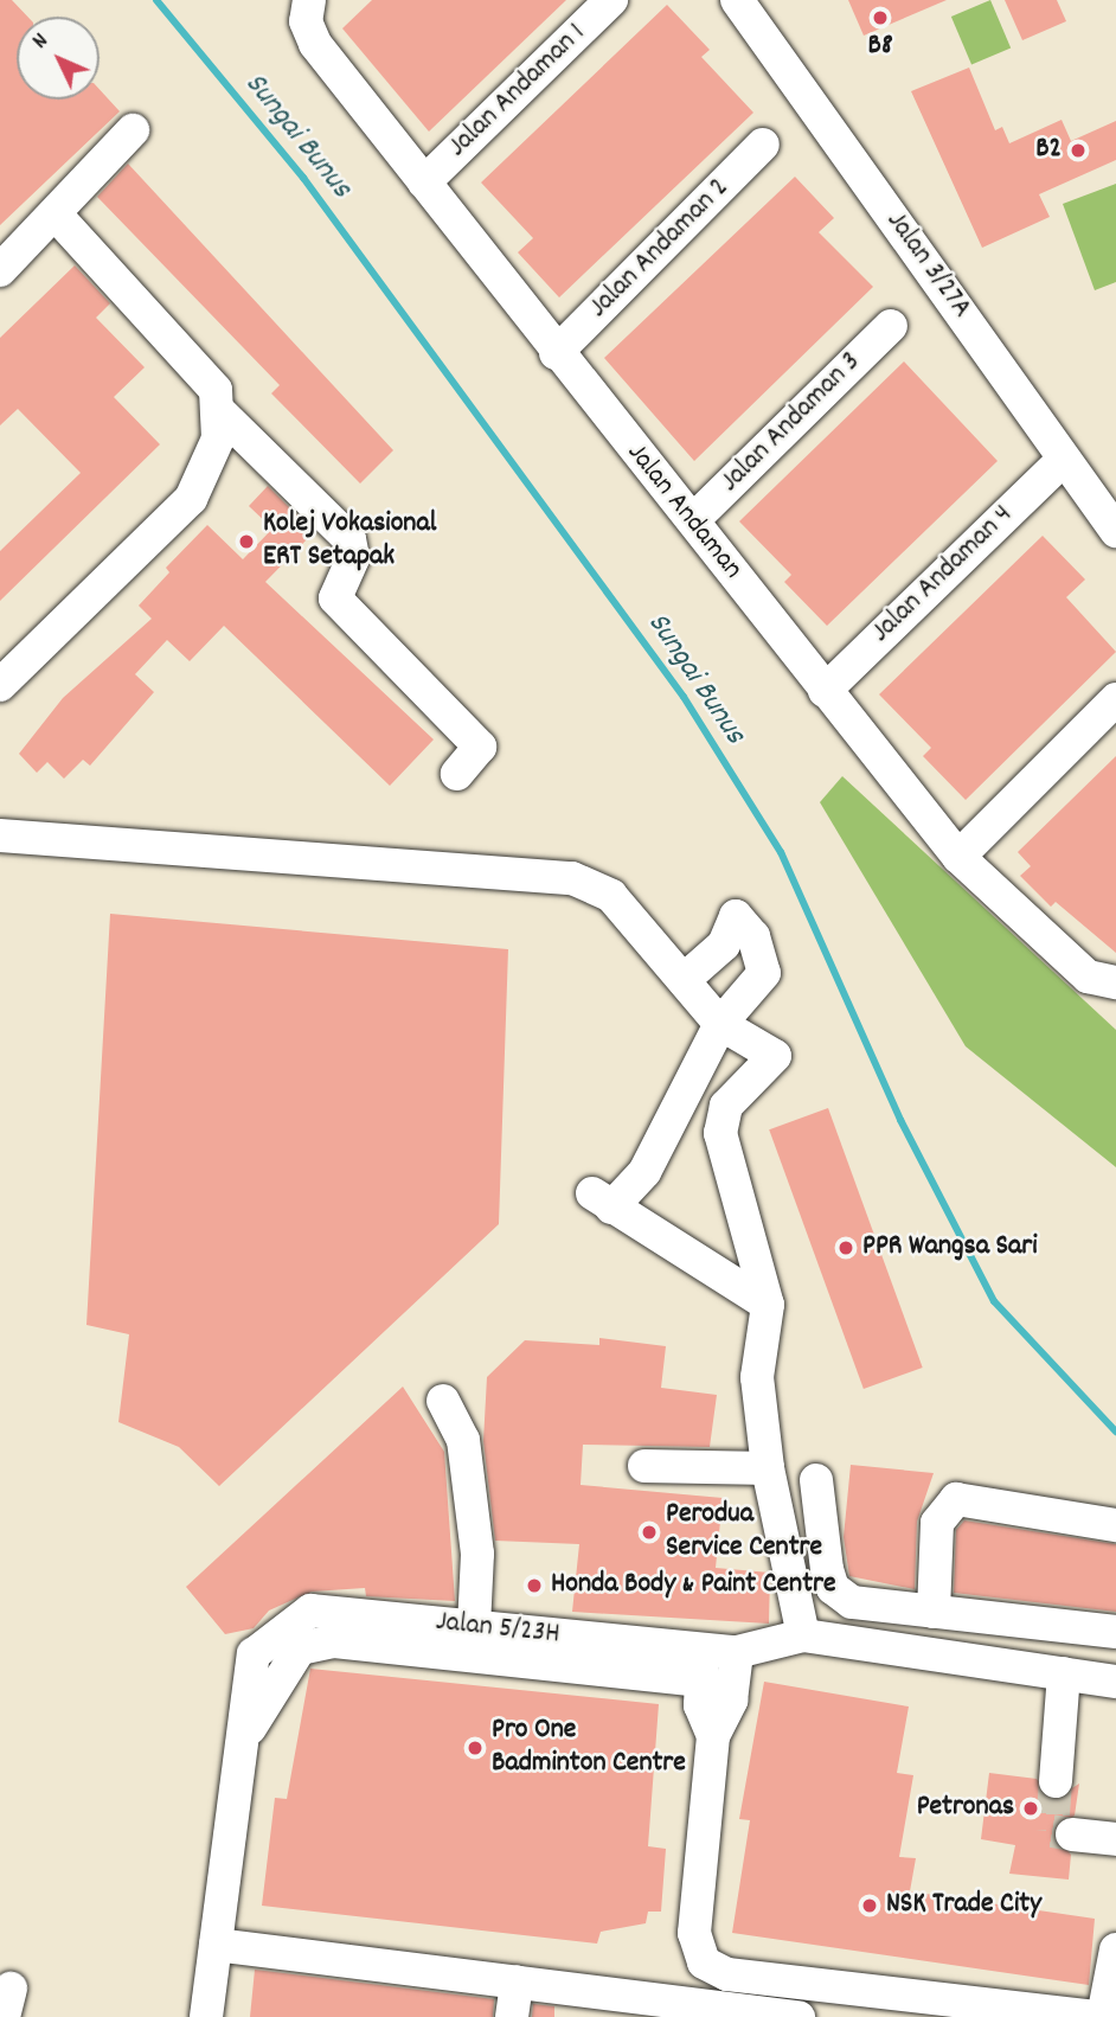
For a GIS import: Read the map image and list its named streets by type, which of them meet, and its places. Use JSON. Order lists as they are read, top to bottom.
{
  "streets": {
    "street": [
      "Jalan Andaman 1",
      "Jalan Andaman 2",
      "Jalan 3/27A",
      "Jalan Andaman 3",
      "Jalan Andaman",
      "Jalan Andaman 4",
      "Jalan 5/23H"
    ]
  },
  "crossings": [
    ["Jalan Andaman 1", "Jalan Andaman"],
    ["Jalan Andaman 2", "Jalan Andaman"],
    ["Jalan 3/27A", "Jalan Andaman 4"],
    ["Jalan Andaman 3", "Jalan Andaman"],
    ["Jalan Andaman", "Jalan Andaman 4"]
  ],
  "water": ["Sungai Bunus"],
  "places": [
    "B8",
    "B2",
    "Kolej Vokasional ERT Setapak",
    "PPR Wangsa Sari",
    "Perodua Service Centre",
    "Honda Body & Paint Centre",
    "Pro One Badminton Centre",
    "Petronas",
    "NSK Trade City"
  ],
  "north": "top left"
}
